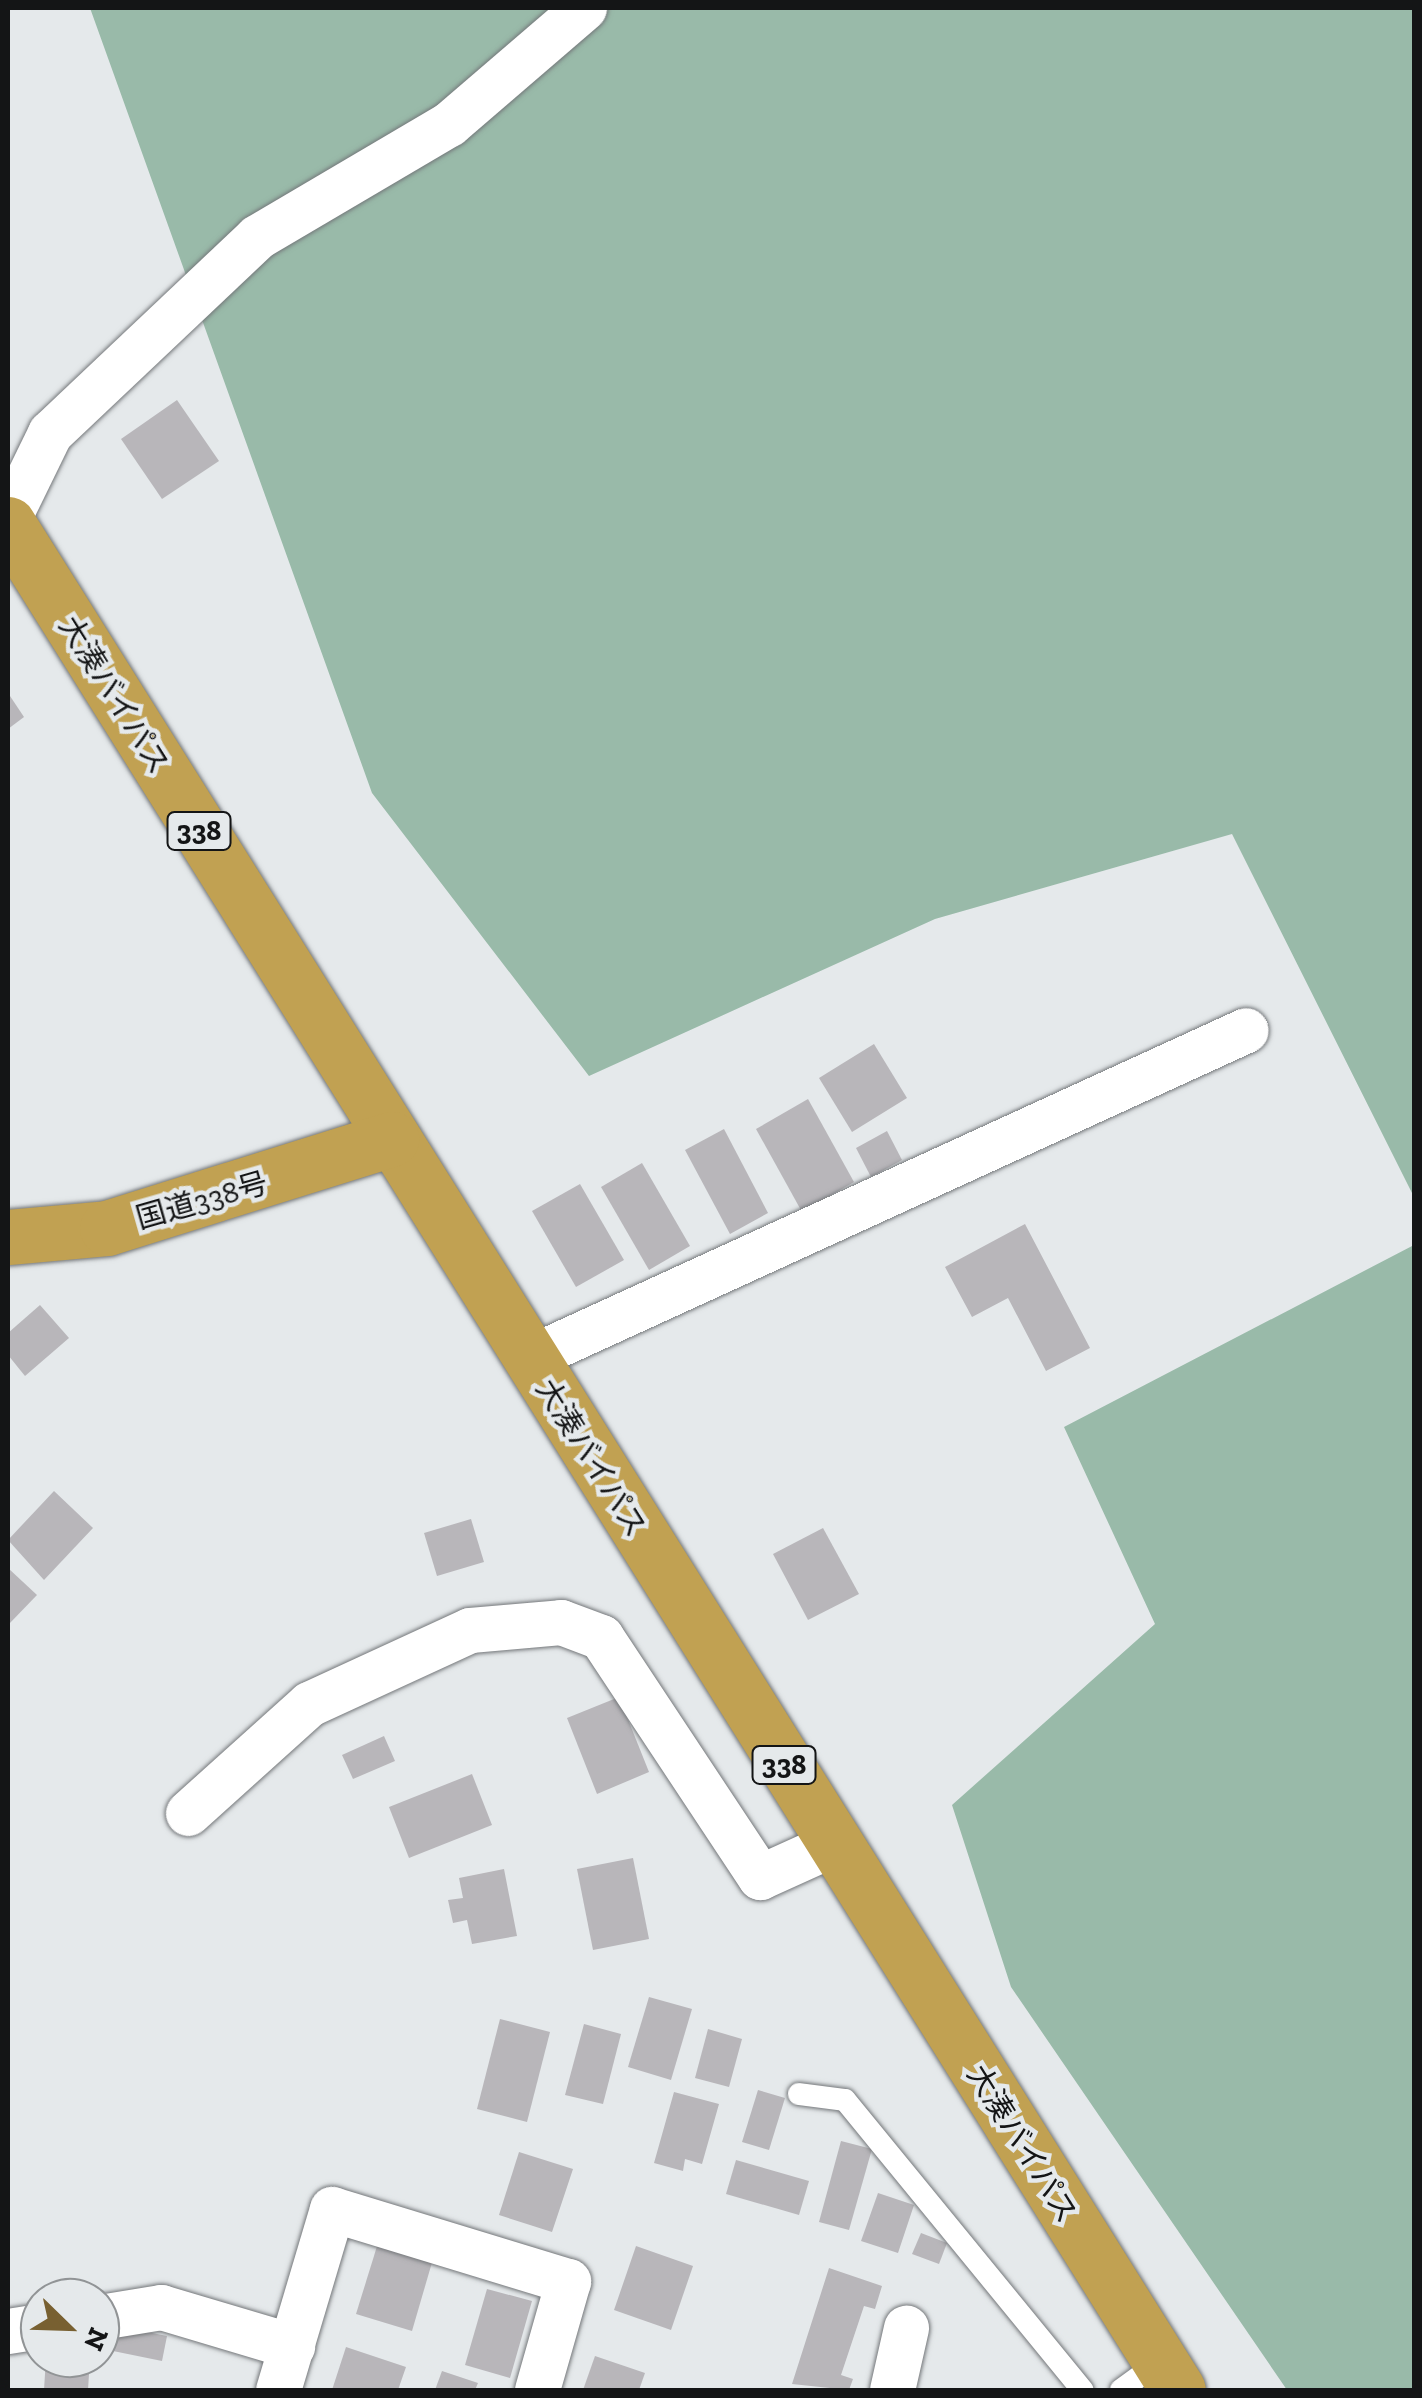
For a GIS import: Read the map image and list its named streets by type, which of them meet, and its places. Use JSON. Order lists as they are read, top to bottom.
{
  "streets": {
    "highway": ["大湊バイパス", "338", "国道338号"]
  },
  "crossings": [
    ["大湊バイパス", "国道338号"]
  ],
  "north": "bottom right"
}
